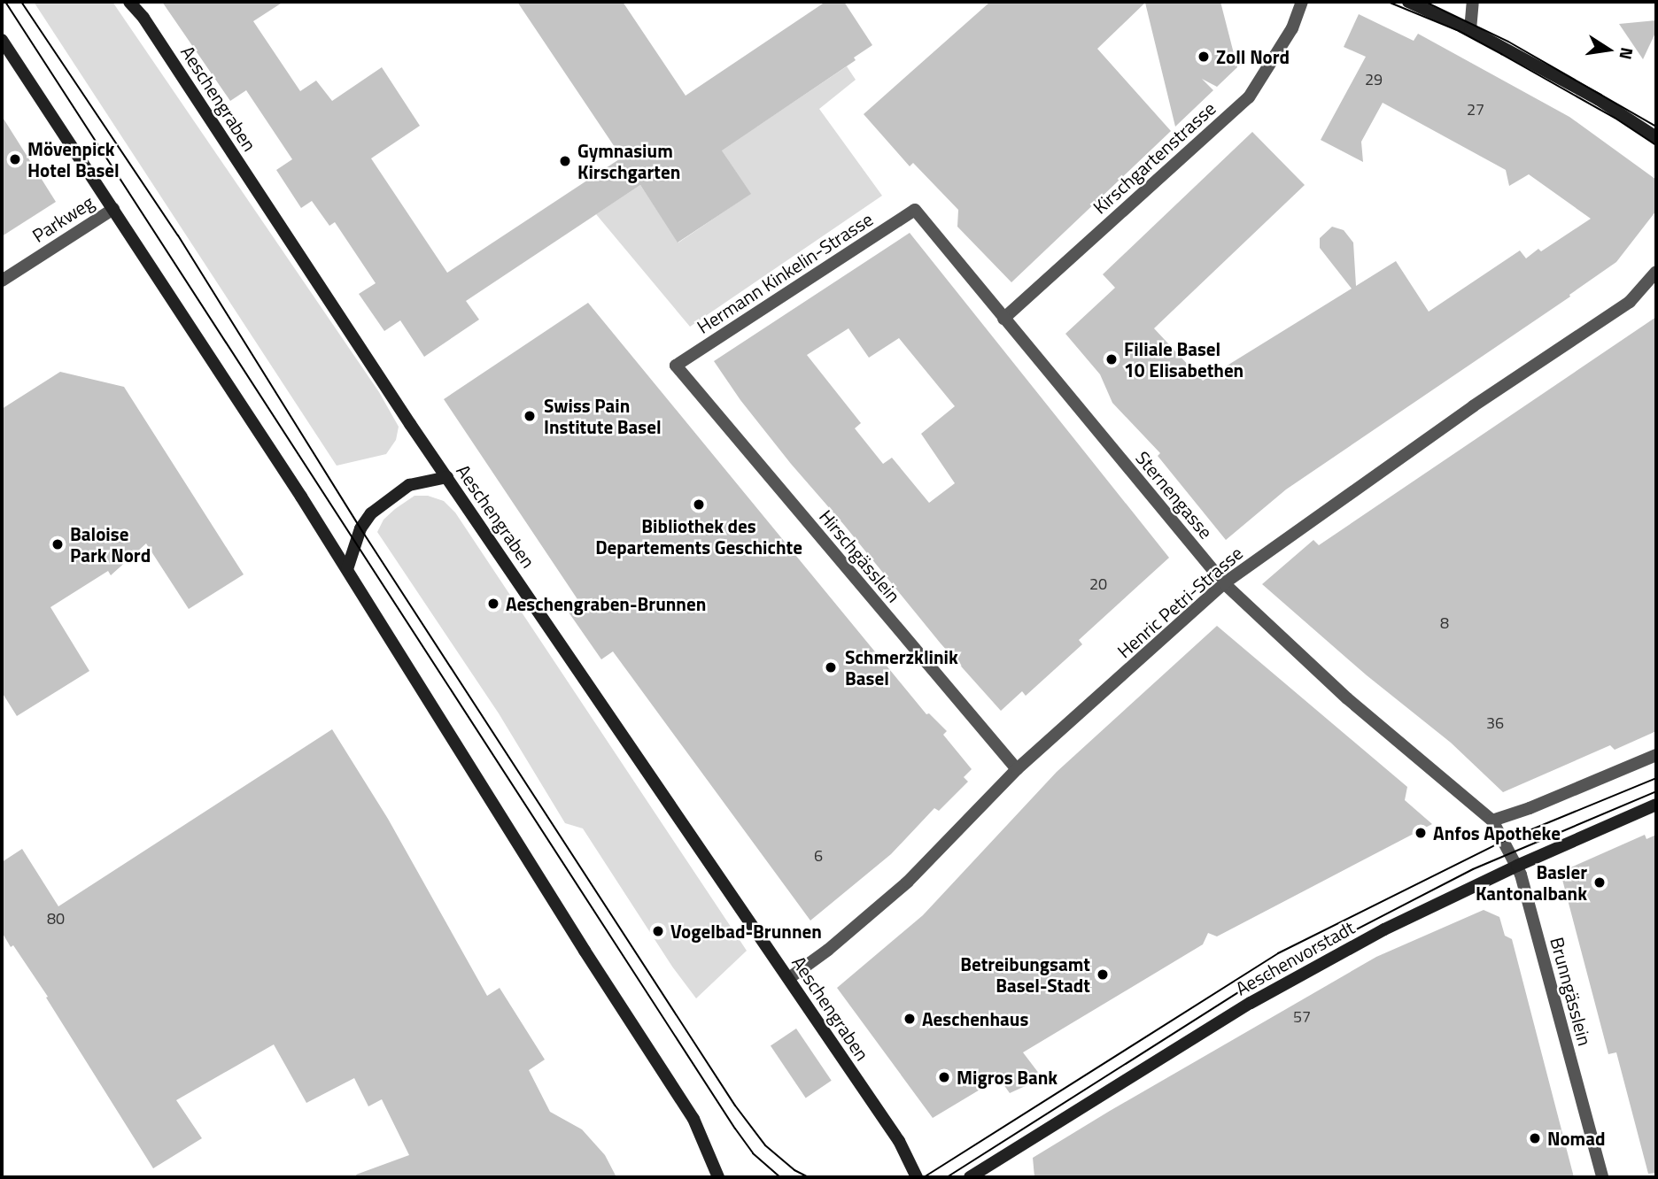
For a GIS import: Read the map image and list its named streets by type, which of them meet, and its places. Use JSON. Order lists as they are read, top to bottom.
{
  "streets": {
    "main road": ["Aeschengraben", "Aeschenvorstadt"],
    "street": [
      "Kirschgartenstrasse",
      "Parkweg",
      "Hermann Kinkelin-Strasse",
      "Sternengasse",
      "Hirschgässlein",
      "Henric Petri-Strasse",
      "Brunngässlein"
    ]
  },
  "crossings": [
    ["Aeschengraben", "Henric Petri-Strasse"],
    ["Kirschgartenstrasse", "Sternengasse"],
    ["Hermann Kinkelin-Strasse", "Sternengasse"],
    ["Hermann Kinkelin-Strasse", "Hirschgässlein"],
    ["Sternengasse", "Henric Petri-Strasse"],
    ["Sternengasse", "Brunngässlein"],
    ["Hirschgässlein", "Henric Petri-Strasse"],
    ["Aeschenvorstadt", "Brunngässlein"]
  ],
  "places": [
    "Zoll Nord",
    "Mövenpick Hotel Basel",
    "Gymnasium Kirschgarten",
    "Filiale Basel 10 Elisabethen",
    "Swiss Pain Institute Basel",
    "Bibliothek des Departements Geschichte",
    "Baloise Park Nord",
    "Aeschengraben-Brunnen",
    "Schmerzklinik Basel",
    "Anfos Apotheke",
    "Basler Kantonalbank",
    "Vogelbad-Brunnen",
    "Betreibungsamt Basel-Stadt",
    "Aeschenhaus",
    "Migros Bank",
    "Nomad"
  ],
  "house_numbers": [
    "29",
    "27",
    "20",
    "8",
    "36",
    "6",
    "80",
    "57"
  ],
  "north": "right"
}
